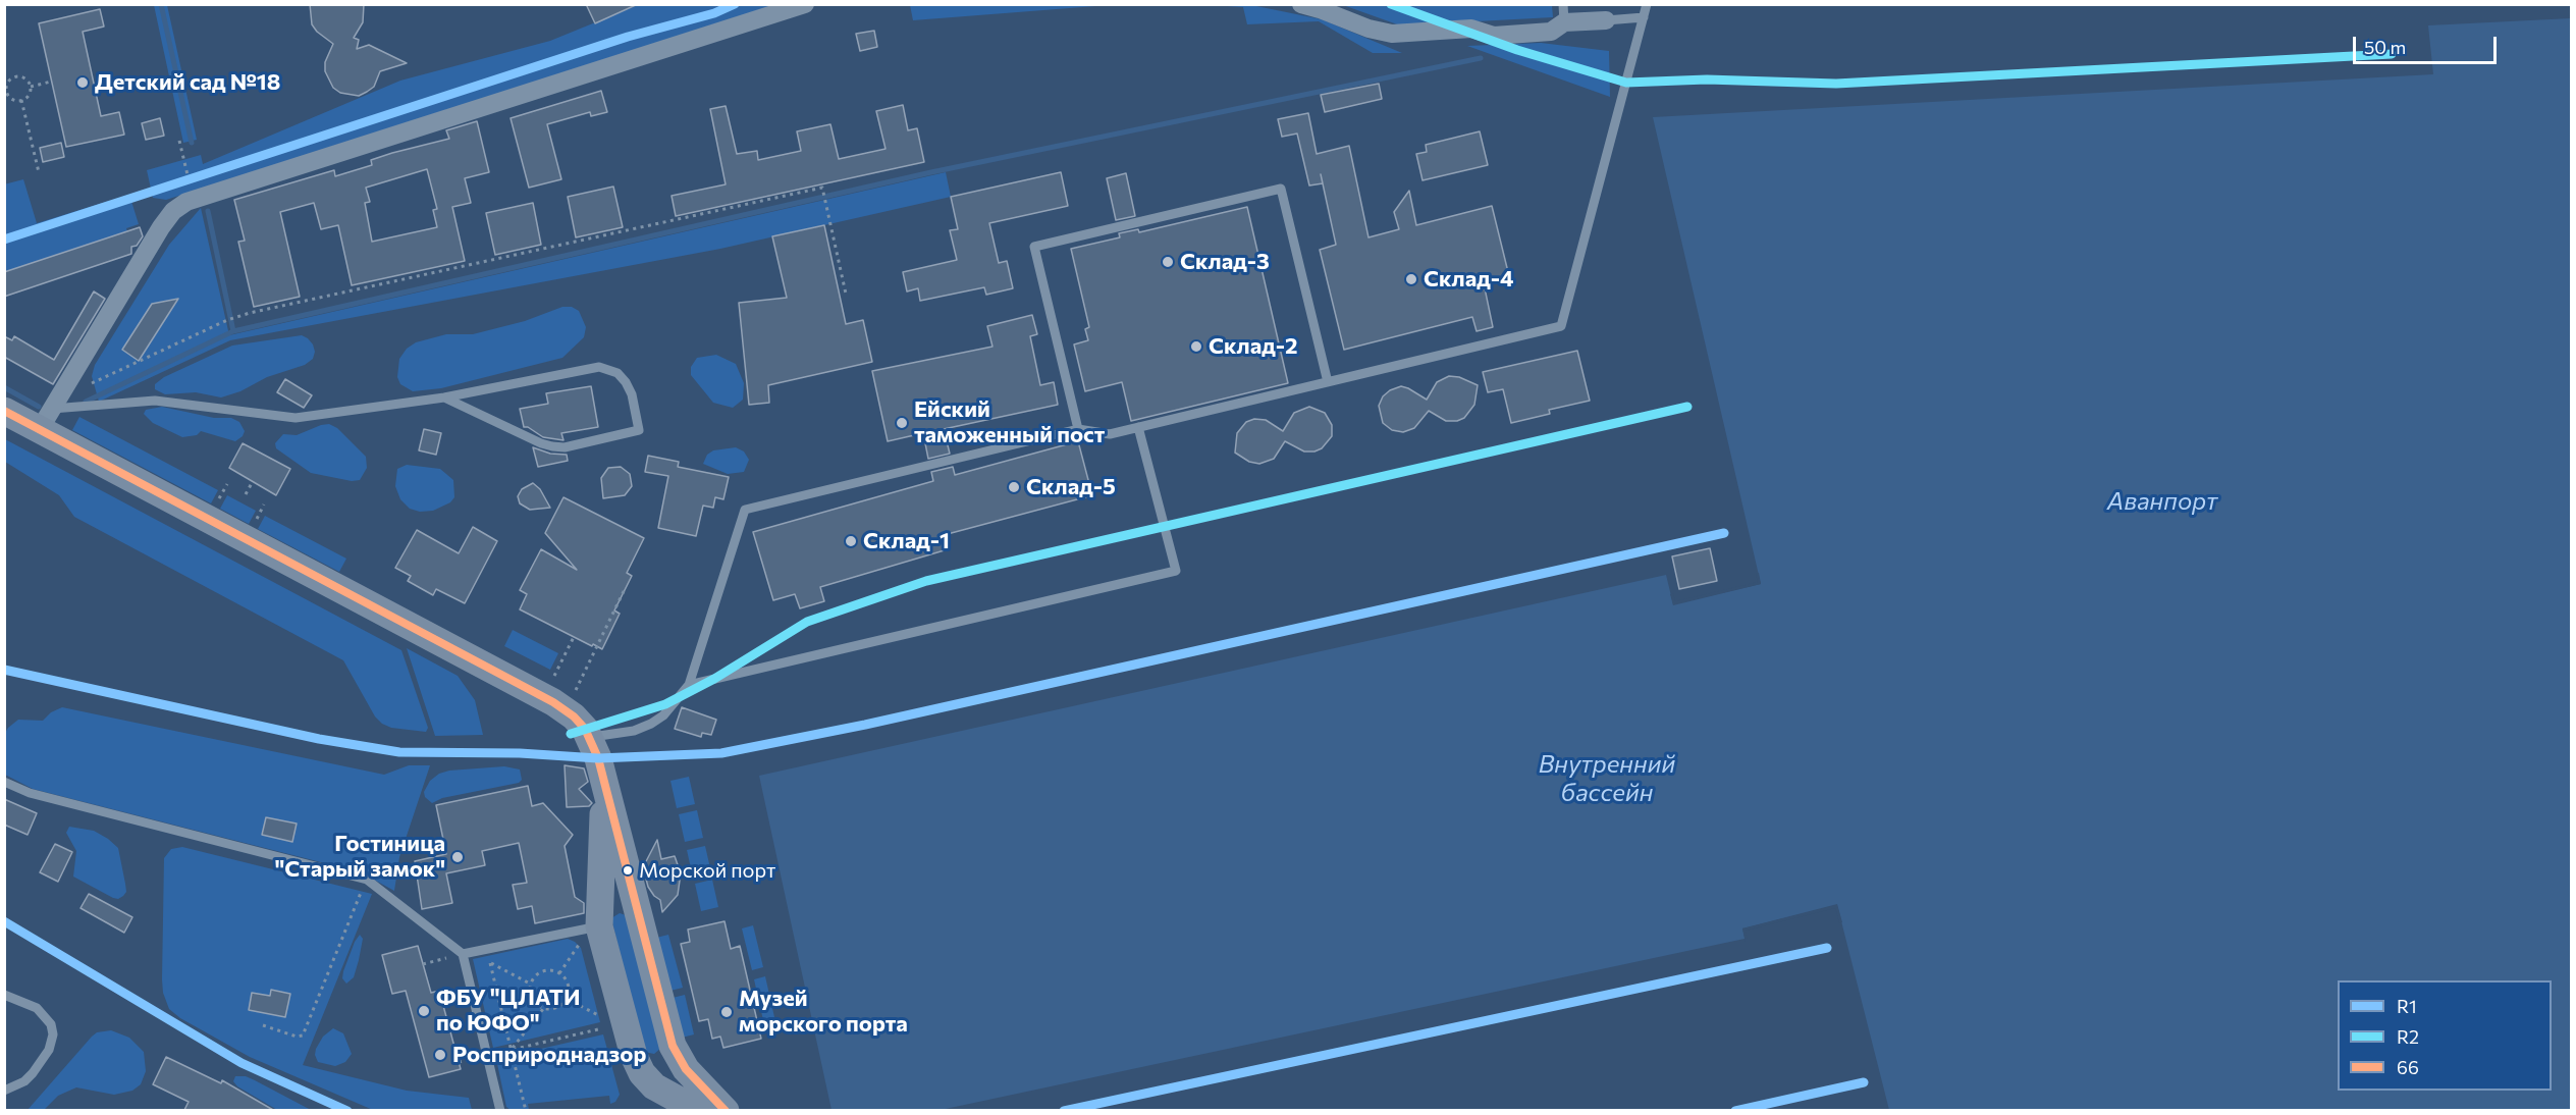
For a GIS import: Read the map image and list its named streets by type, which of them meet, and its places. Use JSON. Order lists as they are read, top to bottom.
{
  "water": ["Аванпорт", "Внутренний бассейн"],
  "places": [
    "Детский сад №18",
    "Склад-3",
    "Склад-4",
    "Склад-2",
    "Ейский таможенный пост",
    "Склад-5",
    "Склад-1",
    "Гостиница \"Старый замок\"",
    "Морской порт",
    "ФБУ \"ЦЛАТИ по ЮФО\"",
    "Музей морского порта",
    "Росприроднадзор"
  ],
  "lines": ["transit line R1", "transit line R2", "transit line 66"],
  "legend": ["R1", "R2", "66"],
  "scale_bar": "50 m"
}
